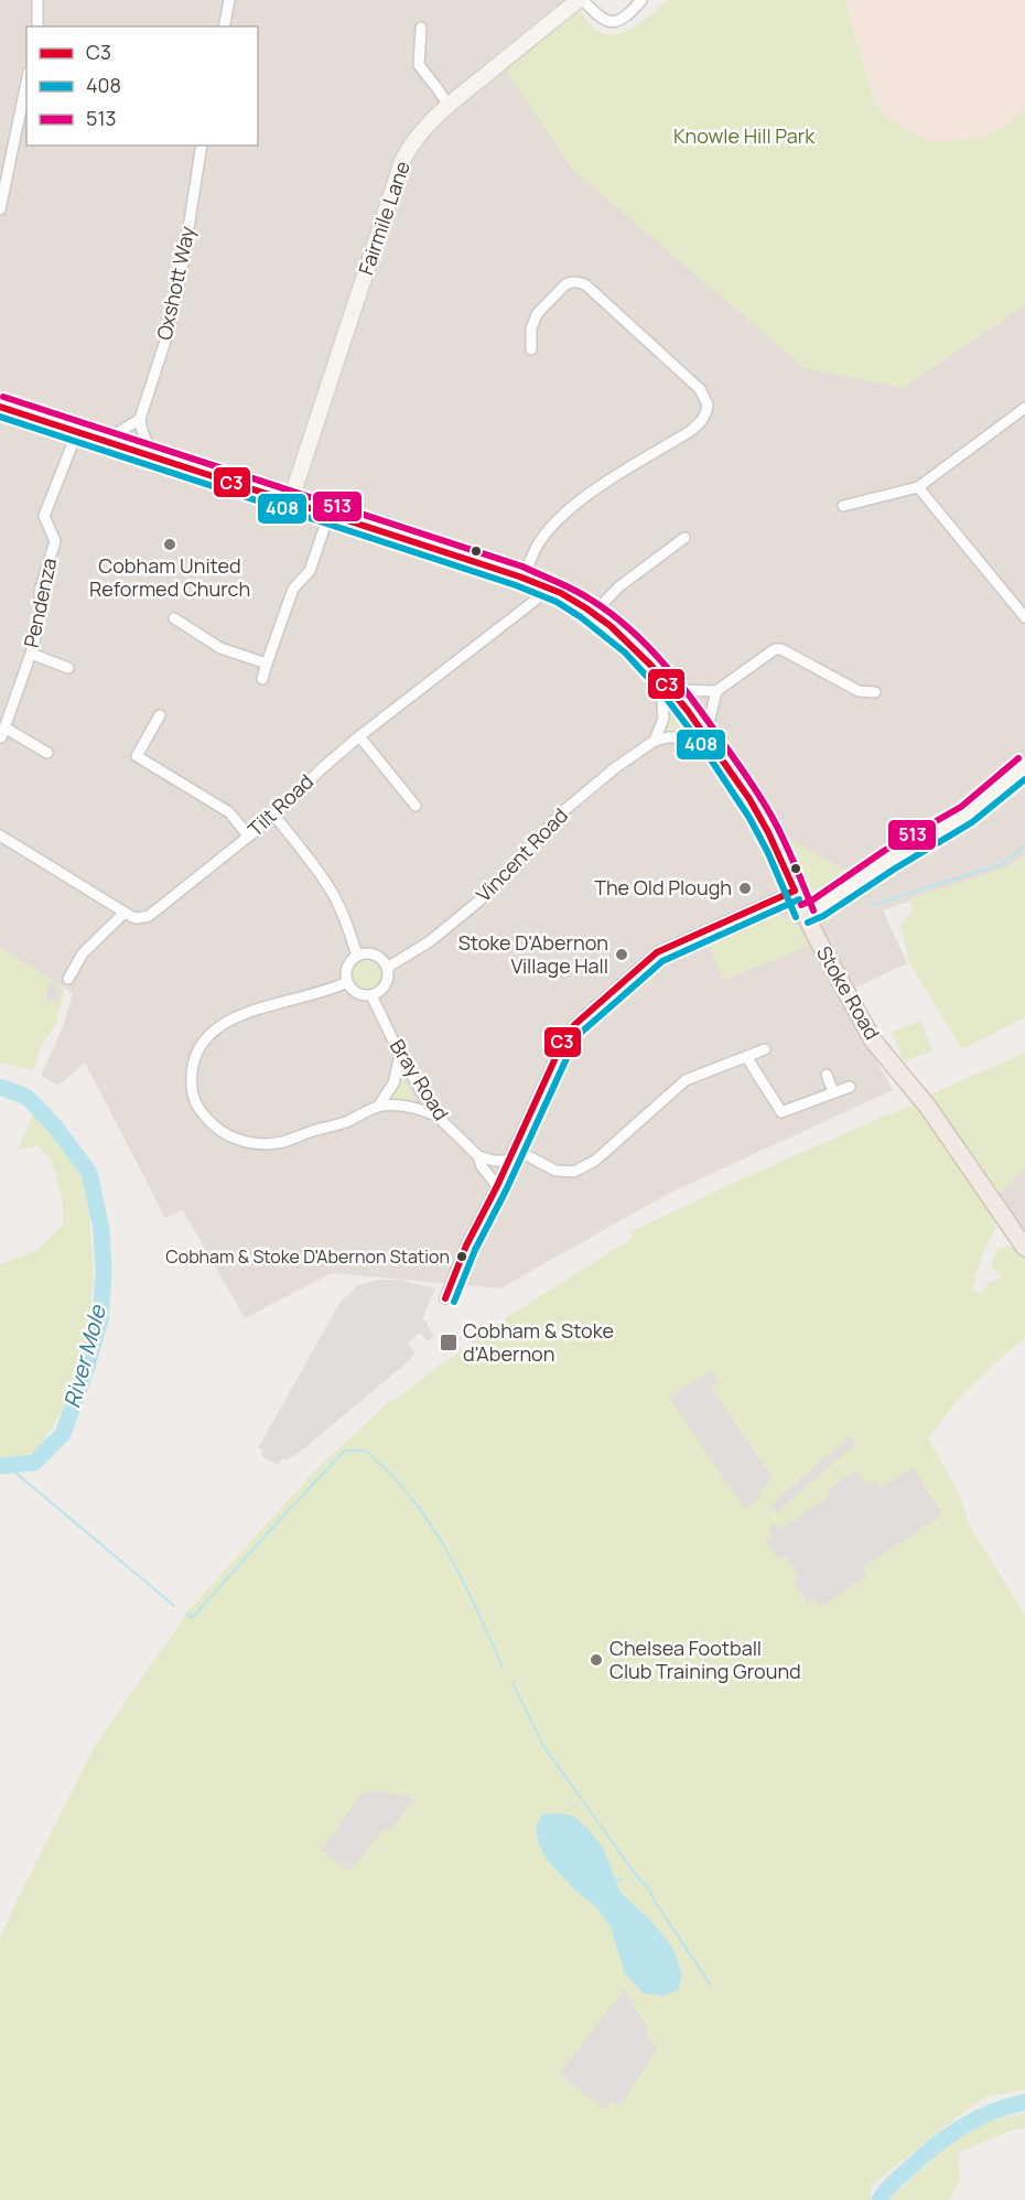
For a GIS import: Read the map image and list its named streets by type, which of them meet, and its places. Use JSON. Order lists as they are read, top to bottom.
{
  "streets": {
    "main road": ["Stoke Road"],
    "street": [
      "Fairmile Lane",
      "Oxshott Way",
      "Pendenza",
      "Tilt Road",
      "Vincent Road",
      "Bray Road"
    ]
  },
  "crossings": [
    ["Fairmile Lane", "Stoke Road"],
    ["Pendenza", "Stoke Road"],
    ["Tilt Road", "Stoke Road"],
    ["Vincent Road", "Bray Road"]
  ],
  "water": ["River Mole"],
  "parks": ["Knowle Hill Park"],
  "places": {
    "other": [
      "Cobham United Reformed Church",
      "The Old Plough",
      "Stoke D'Abernon Village Hall",
      "Cobham & Stoke D'Abernon Station",
      "Chelsea Football Club Training Ground"
    ],
    "transit": ["Cobham & Stoke d'Abernon"]
  },
  "lines": ["transit line 513", "transit line C3", "transit line 408"],
  "legend": ["C3", "408", "513"]
}
